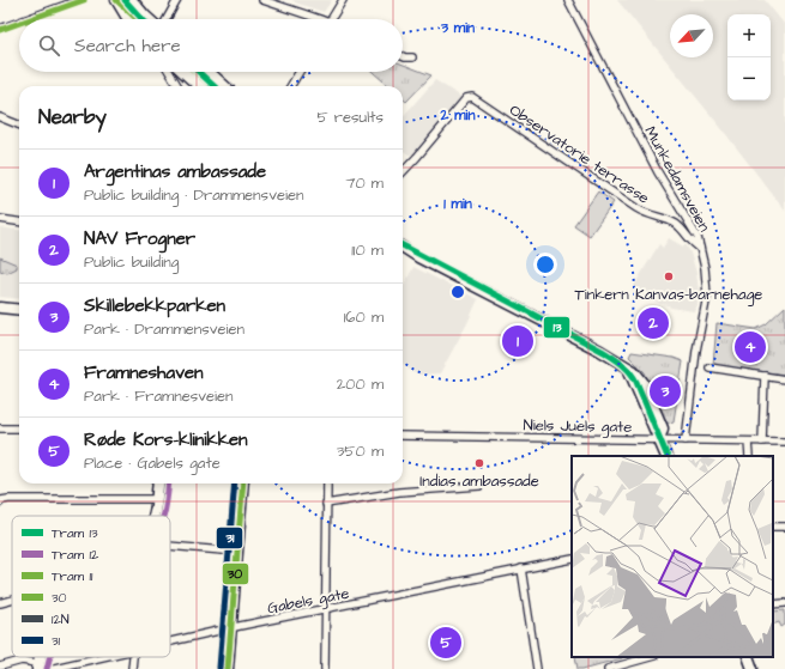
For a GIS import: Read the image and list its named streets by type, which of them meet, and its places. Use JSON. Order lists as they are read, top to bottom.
{
  "streets": {
    "street": [
      "Observatorie terrasse",
      "Munkedamsveien",
      "Niels Juels gate",
      "Gabels gate"
    ]
  },
  "crossings": [
    ["Observatorie terrasse", "Munkedamsveien"],
    ["Munkedamsveien", "Niels Juels gate"]
  ],
  "places": ["Tinkern Kanvas-barnehage", "Indias ambassade"],
  "lines": [
    "tram line 13",
    "tram line 11",
    "transit line 30",
    "tram line 12",
    "transit line 12N",
    "transit line 31"
  ],
  "legend": [
    "Tram 13",
    "Tram 12",
    "Tram 11",
    "30",
    "12N",
    "31"
  ],
  "north": "bottom left",
  "page": {
    "map_buttons": ["+", "−"],
    "search": "Search here",
    "heading": ["Nearby", "5 results"],
    "list": [
      {
        "mark": "1",
        "name": "Argentinas ambassade",
        "note": "Public building · Drammensveien",
        "value": "70 m"
      },
      {
        "mark": "2",
        "name": "NAV Frogner",
        "note": "Public building",
        "value": "110 m"
      },
      {
        "mark": "3",
        "name": "Skillebekkparken",
        "note": "Park · Drammensveien",
        "value": "160 m"
      },
      {
        "mark": "4",
        "name": "Framneshaven",
        "note": "Park · Framnesveien",
        "value": "200 m"
      },
      {
        "mark": "5",
        "name": "Røde Kors-klinikken",
        "note": "Place · Gabels gate",
        "value": "350 m"
      }
    ],
    "pins": [
      "2",
      "1",
      "4",
      "3",
      "5"
    ]
  },
  "rings": ["3 min", "2 min", "1 min"]
}
